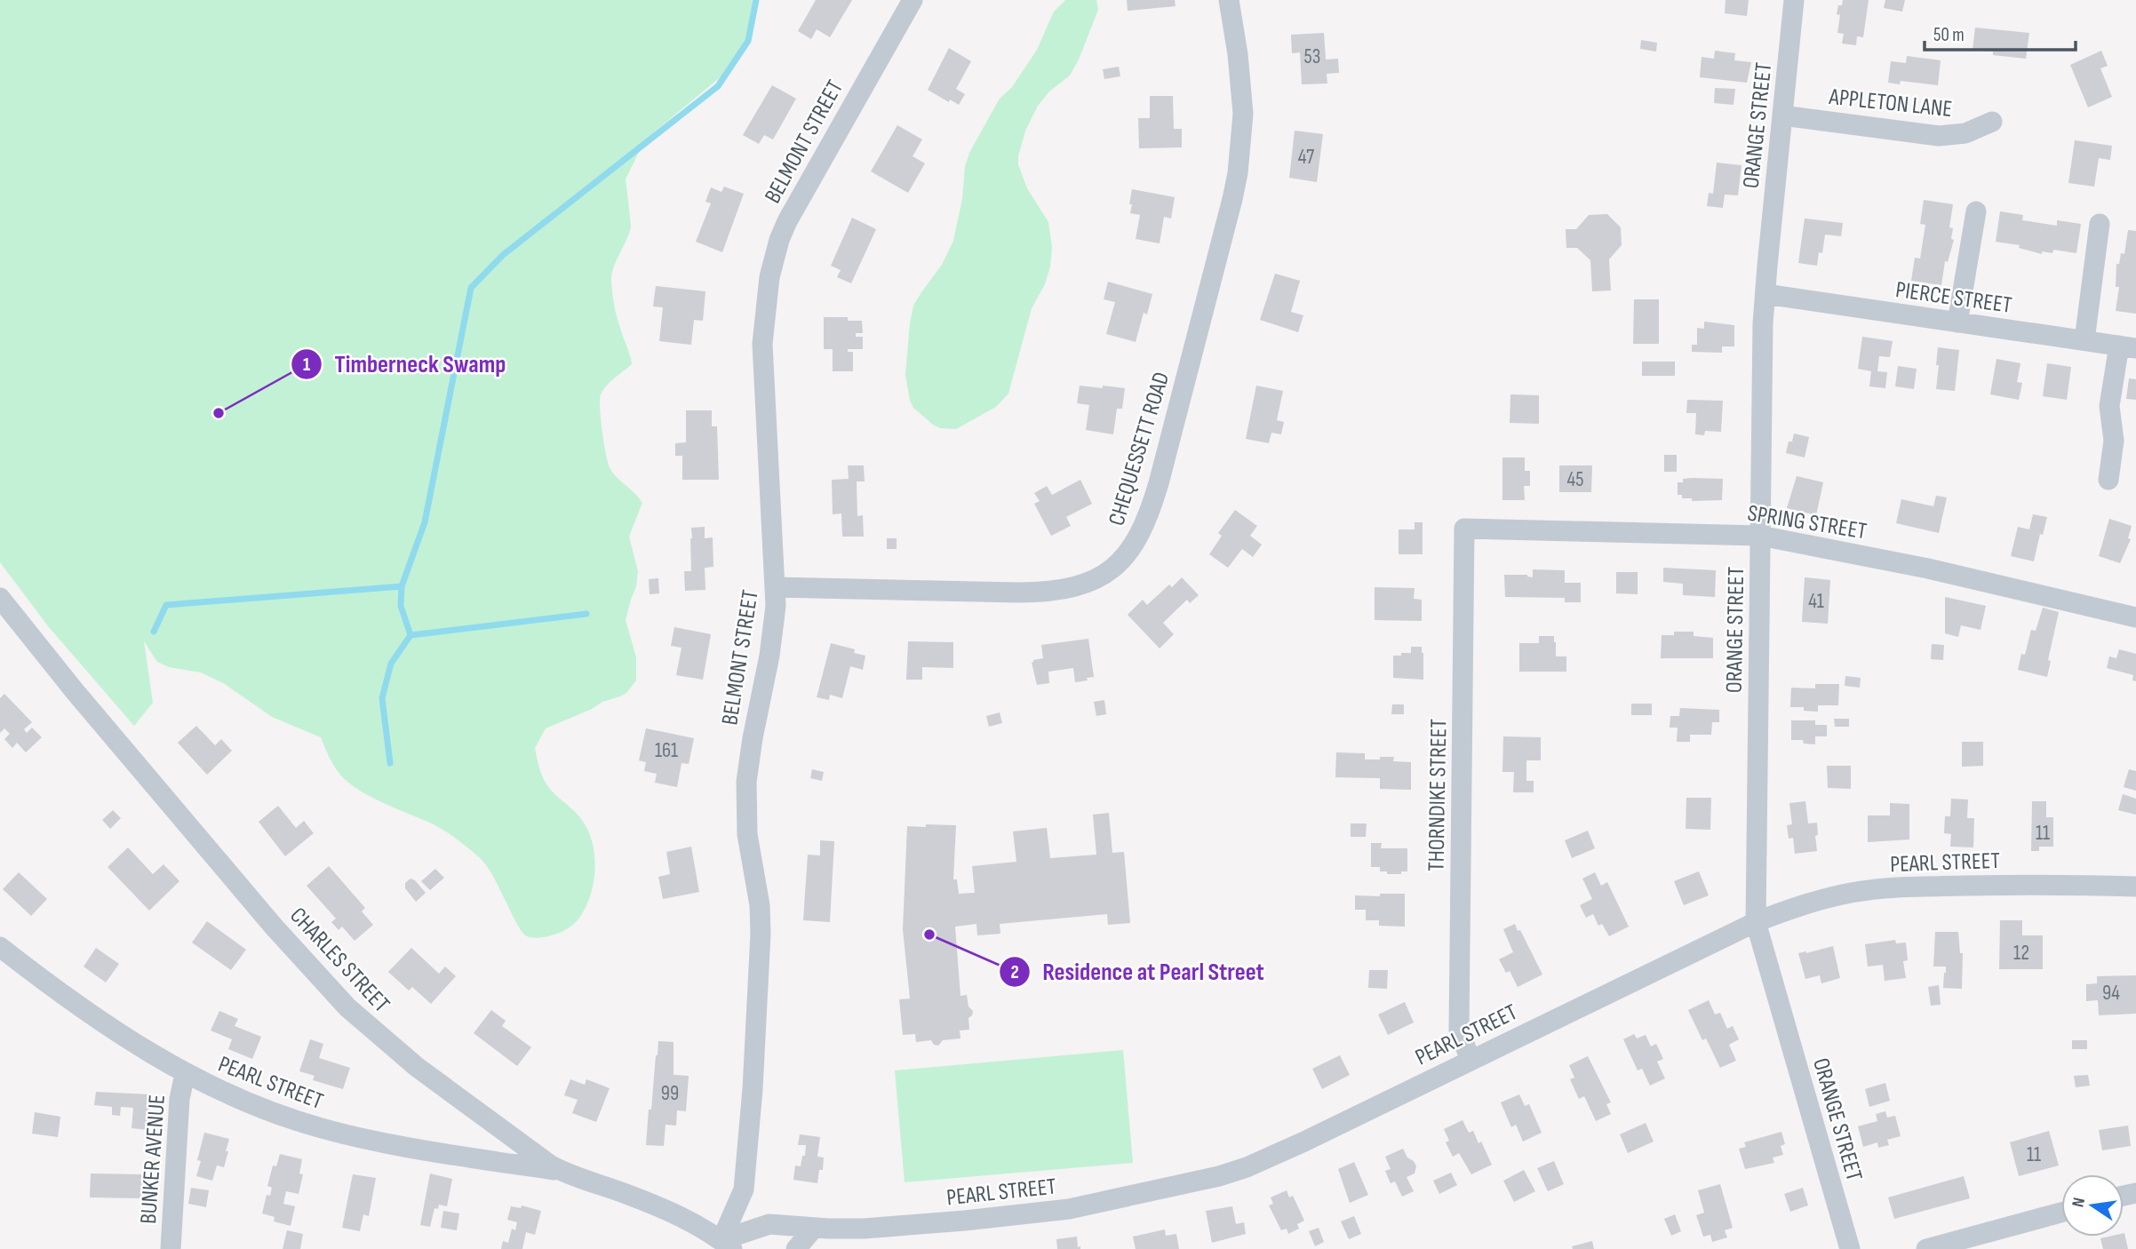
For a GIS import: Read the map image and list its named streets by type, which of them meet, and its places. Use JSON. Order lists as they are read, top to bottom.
{
  "streets": {
    "street": [
      "APPLETON LANE",
      "ORANGE STREET",
      "BELMONT STREET",
      "PIERCE STREET",
      "CHEQUESSETT ROAD",
      "SPRING STREET",
      "THORNDIKE STREET",
      "PEARL STREET",
      "CHARLES STREET",
      "BUNKER AVENUE"
    ]
  },
  "crossings": [
    ["APPLETON LANE", "ORANGE STREET"],
    ["ORANGE STREET", "PIERCE STREET"],
    ["ORANGE STREET", "SPRING STREET"],
    ["ORANGE STREET", "PEARL STREET"],
    ["BELMONT STREET", "CHEQUESSETT ROAD"],
    ["BELMONT STREET", "PEARL STREET"],
    ["BELMONT STREET", "CHARLES STREET"],
    ["SPRING STREET", "THORNDIKE STREET"],
    ["THORNDIKE STREET", "PEARL STREET"],
    ["PEARL STREET", "CHARLES STREET"],
    ["PEARL STREET", "BUNKER AVENUE"]
  ],
  "places": ["Timberneck Swamp", "Residence at Pearl Street"],
  "house_numbers": [
    "53",
    "47",
    "45",
    "41",
    "161",
    "11",
    "12",
    "94",
    "99",
    "11"
  ],
  "scale_bar": "50 m",
  "north": "left"
}
